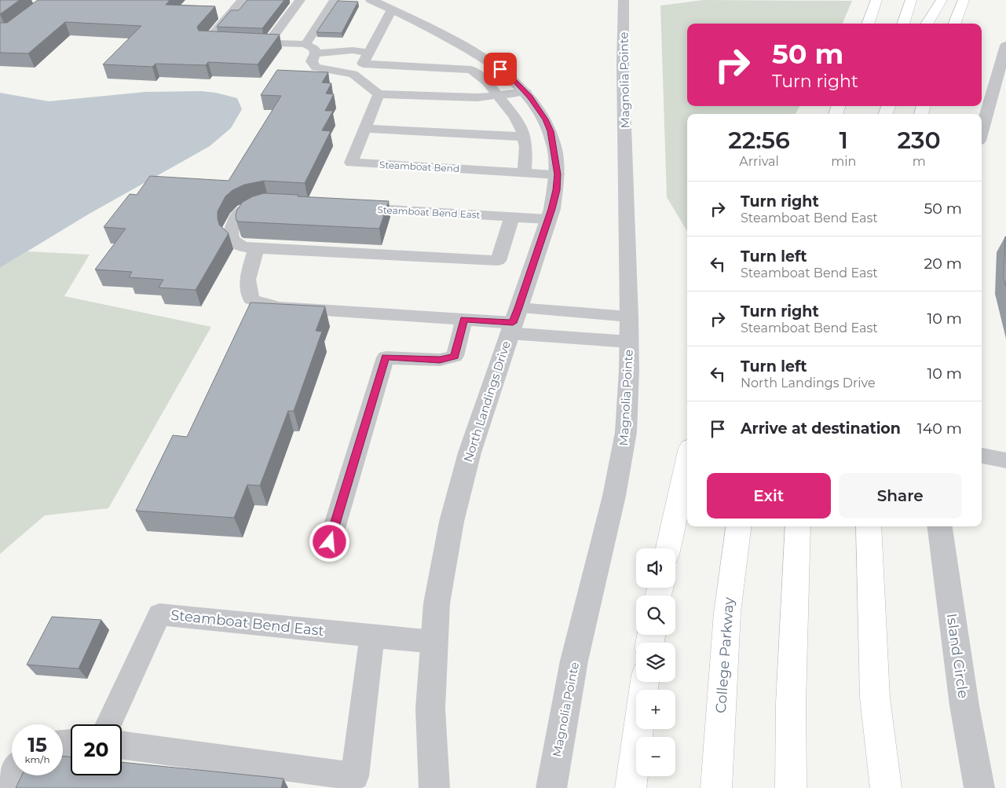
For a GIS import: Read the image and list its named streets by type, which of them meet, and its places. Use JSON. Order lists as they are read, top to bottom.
{
  "streets": {
    "main road": ["College Parkway"],
    "street": ["Magnolia Pointe", "North Landings Drive", "Island Circle"],
    "lane": ["Steamboat Bend", "Steamboat Bend East"]
  },
  "crossings": [
    ["Steamboat Bend", "North Landings Drive"],
    ["Steamboat Bend East", "North Landings Drive"]
  ],
  "page": {
    "turn": ["50 m", "Turn right"],
    "eta": [
      "22:56",
      "Arrival",
      "1",
      "min",
      "230",
      "m"
    ],
    "list": [
      {
        "name": "Turn right",
        "note": "Steamboat Bend East",
        "value": "50 m"
      },
      {
        "name": "Turn left",
        "note": "Steamboat Bend East",
        "value": "20 m"
      },
      {
        "name": "Turn right",
        "note": "Steamboat Bend East",
        "value": "10 m"
      },
      {
        "name": "Turn left",
        "note": "North Landings Drive",
        "value": "10 m"
      },
      {
        "name": "Arrive at destination",
        "value": "140 m"
      }
    ],
    "buttons": ["Exit", "Share"],
    "map_buttons": ["+", "−"],
    "speed": "15 km/h",
    "limit": "20"
  }
}
